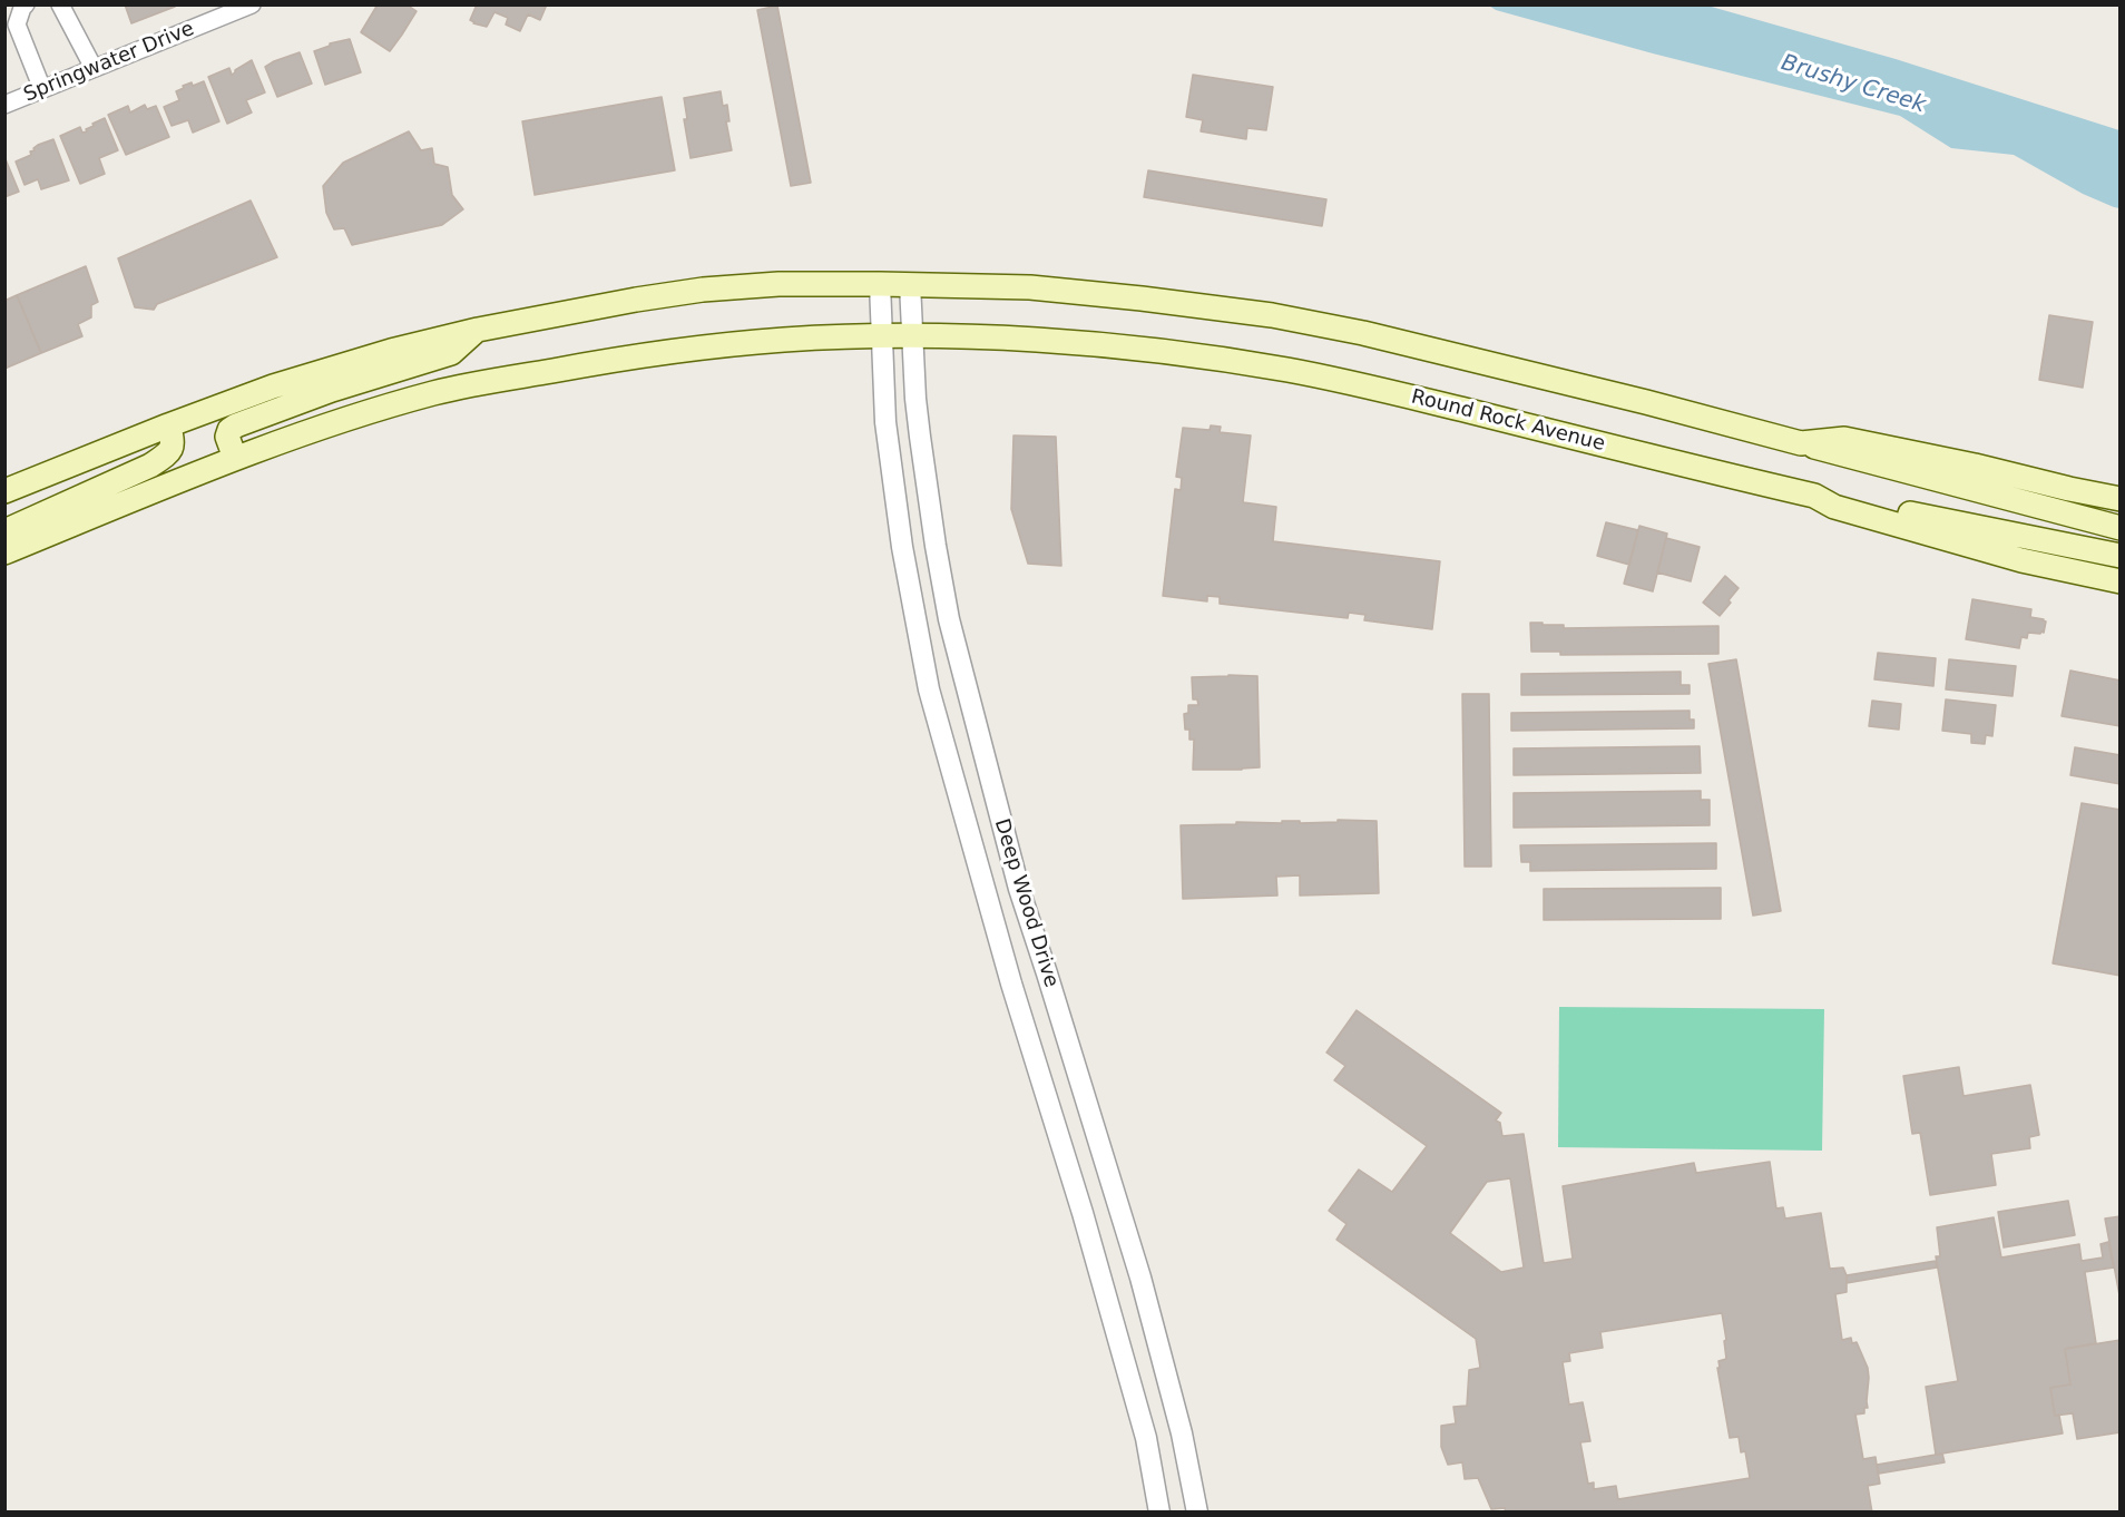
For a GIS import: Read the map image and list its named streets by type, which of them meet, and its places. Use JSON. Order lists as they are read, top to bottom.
{
  "streets": {
    "main road": ["Round Rock Avenue"],
    "street": ["Springwater Drive", "Deep Wood Drive"]
  },
  "crossings": [
    ["Round Rock Avenue", "Deep Wood Drive"]
  ],
  "water": ["Brushy Creek"]
}
